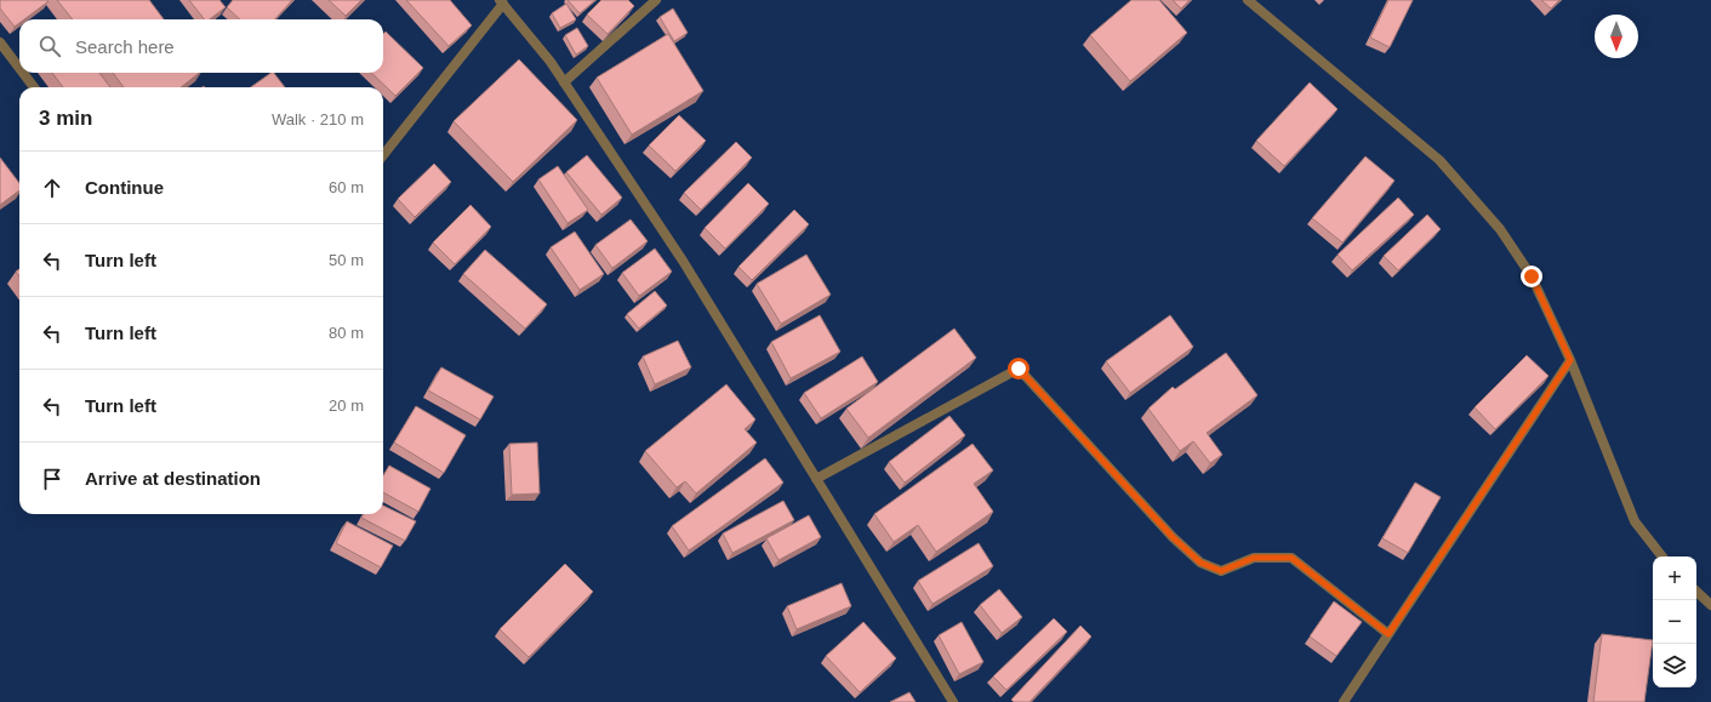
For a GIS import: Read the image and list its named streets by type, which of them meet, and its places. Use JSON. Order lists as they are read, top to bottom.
{
  "north": "bottom",
  "page": {
    "search": "Search here",
    "heading": ["3 min", "Walk · 210 m"],
    "list": [
      ["Continue", "60 m"],
      ["Turn left", "50 m"],
      ["Turn left", "80 m"],
      ["Turn left", "20 m"],
      "Arrive at destination"
    ],
    "map_buttons": ["+", "−"]
  }
}
